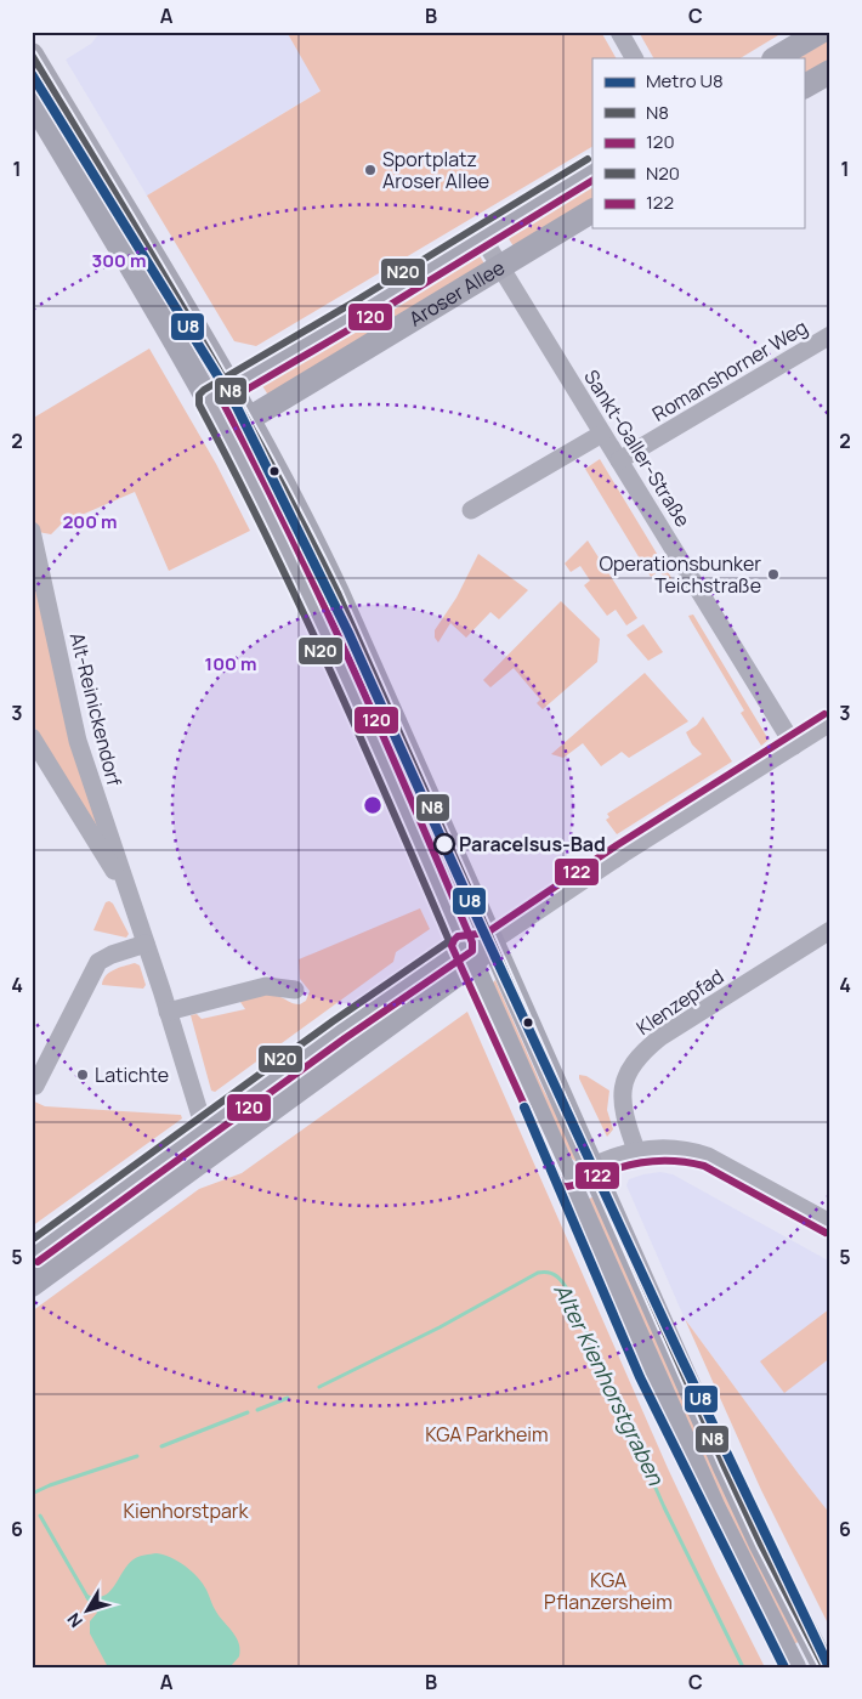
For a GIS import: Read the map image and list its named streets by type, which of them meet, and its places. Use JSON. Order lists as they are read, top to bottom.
{
  "streets": {
    "main road": ["Aroser Allee"],
    "street": [
      "Romanshorner Weg",
      "Sankt-Galler-Straße",
      "Alt-Reinickendorf",
      "Klenzepfad"
    ]
  },
  "crossings": [
    ["Aroser Allee", "Sankt-Galler-Straße"],
    ["Romanshorner Weg", "Sankt-Galler-Straße"]
  ],
  "water": ["Alter Kienhorstgraben"],
  "parks": ["KGA Parkheim", "Kienhorstpark", "KGA Pflanzersheim"],
  "places": [
    "Sportplatz Aroser Allee",
    "Operationsbunker Teichstraße",
    "Paracelsus-Bad",
    "Latichte"
  ],
  "lines": [
    "transit line N8",
    "metro line U8",
    "transit line N20",
    "transit line 120",
    "transit line 122"
  ],
  "legend": [
    "Metro U8",
    "N8",
    "120",
    "N20",
    "122"
  ],
  "north": "bottom left",
  "grid": {
    "columns": ["A", "B", "C"],
    "rows": [
      "1",
      "2",
      "3",
      "4",
      "5",
      "6"
    ]
  },
  "rings": ["300 m", "200 m", "100 m"]
}
